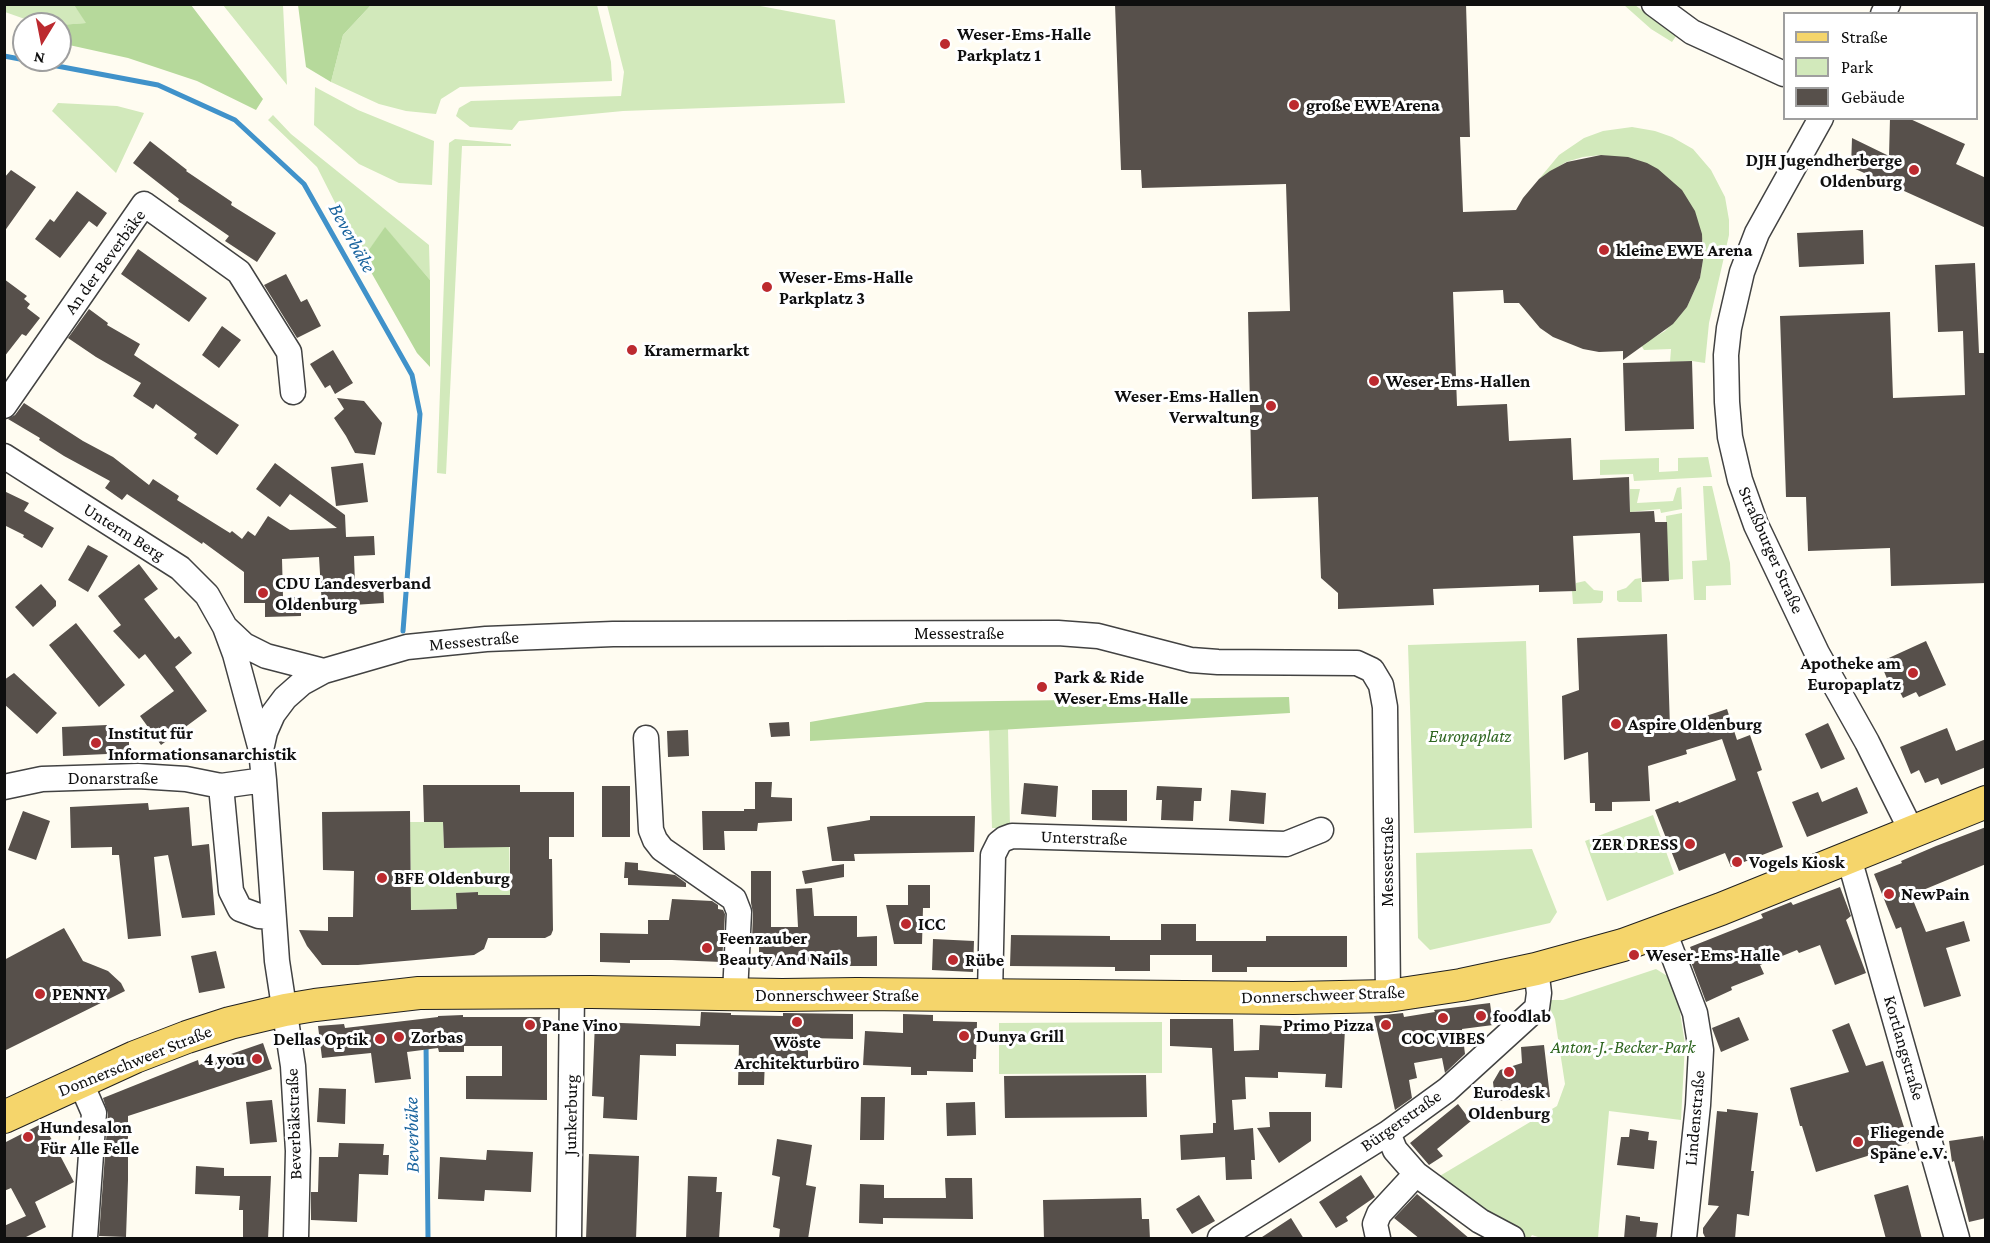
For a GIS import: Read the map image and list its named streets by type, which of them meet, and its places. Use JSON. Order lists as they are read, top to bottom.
{
  "streets": {
    "main road": ["Donnerschweer Straße"],
    "street": [
      "An der Beverbäke",
      "Unterm Berg",
      "Straßburger Straße",
      "Messestraße",
      "Donarstraße",
      "Unterstraße",
      "Kortlangstraße",
      "Junkerburg",
      "Lindenstraße",
      "Bürgerstraße",
      "Beverbäkstraße"
    ]
  },
  "crossings": [
    ["Unterm Berg", "Messestraße"],
    ["Unterm Berg", "Donnerschweer Straße"],
    ["Unterm Berg", "Beverbäkstraße"],
    ["Straßburger Straße", "Donnerschweer Straße"],
    ["Messestraße", "Donnerschweer Straße"],
    ["Unterstraße", "Donnerschweer Straße"],
    ["Donnerschweer Straße", "Kortlangstraße"],
    ["Donnerschweer Straße", "Junkerburg"],
    ["Donnerschweer Straße", "Lindenstraße"],
    ["Donnerschweer Straße", "Bürgerstraße"],
    ["Donnerschweer Straße", "Beverbäkstraße"]
  ],
  "water": ["Beverbäke"],
  "parks": ["Europaplatz", "Anton-J.-Becker-Park"],
  "places": [
    "Weser-Ems-Halle Parkplatz 1",
    "große EWE Arena",
    "DJH Jugendherberge Oldenburg",
    "kleine EWE Arena",
    "Weser-Ems-Halle Parkplatz 3",
    "Kramermarkt",
    "Weser-Ems-Hallen",
    "Weser-Ems-Hallen Verwaltung",
    "CDU Landesverband Oldenburg",
    "Apotheke am Europaplatz",
    "Park & Ride Weser-Ems-Halle",
    "Aspire Oldenburg",
    "Institut für Informationsanarchistik",
    "ZER DRESS",
    "Vogels Kiosk",
    "BFE Oldenburg",
    "NewPain",
    "ICC",
    "Feenzauber Beauty And Nails",
    "Weser-Ems-Halle",
    "Rübe",
    "PENNY",
    "foodlab",
    "COC VIBES",
    "Wöste Architekturbüro",
    "Pane Vino",
    "Primo Pizza",
    "Dunya Grill",
    "Zorbas",
    "Dellas Optik",
    "4 you",
    "Eurodesk Oldenburg",
    "Hundesalon Für Alle Felle",
    "Fliegende Späne e.V."
  ],
  "legend": ["Straße", "Park", "Gebäude"],
  "north": "bottom"
}
